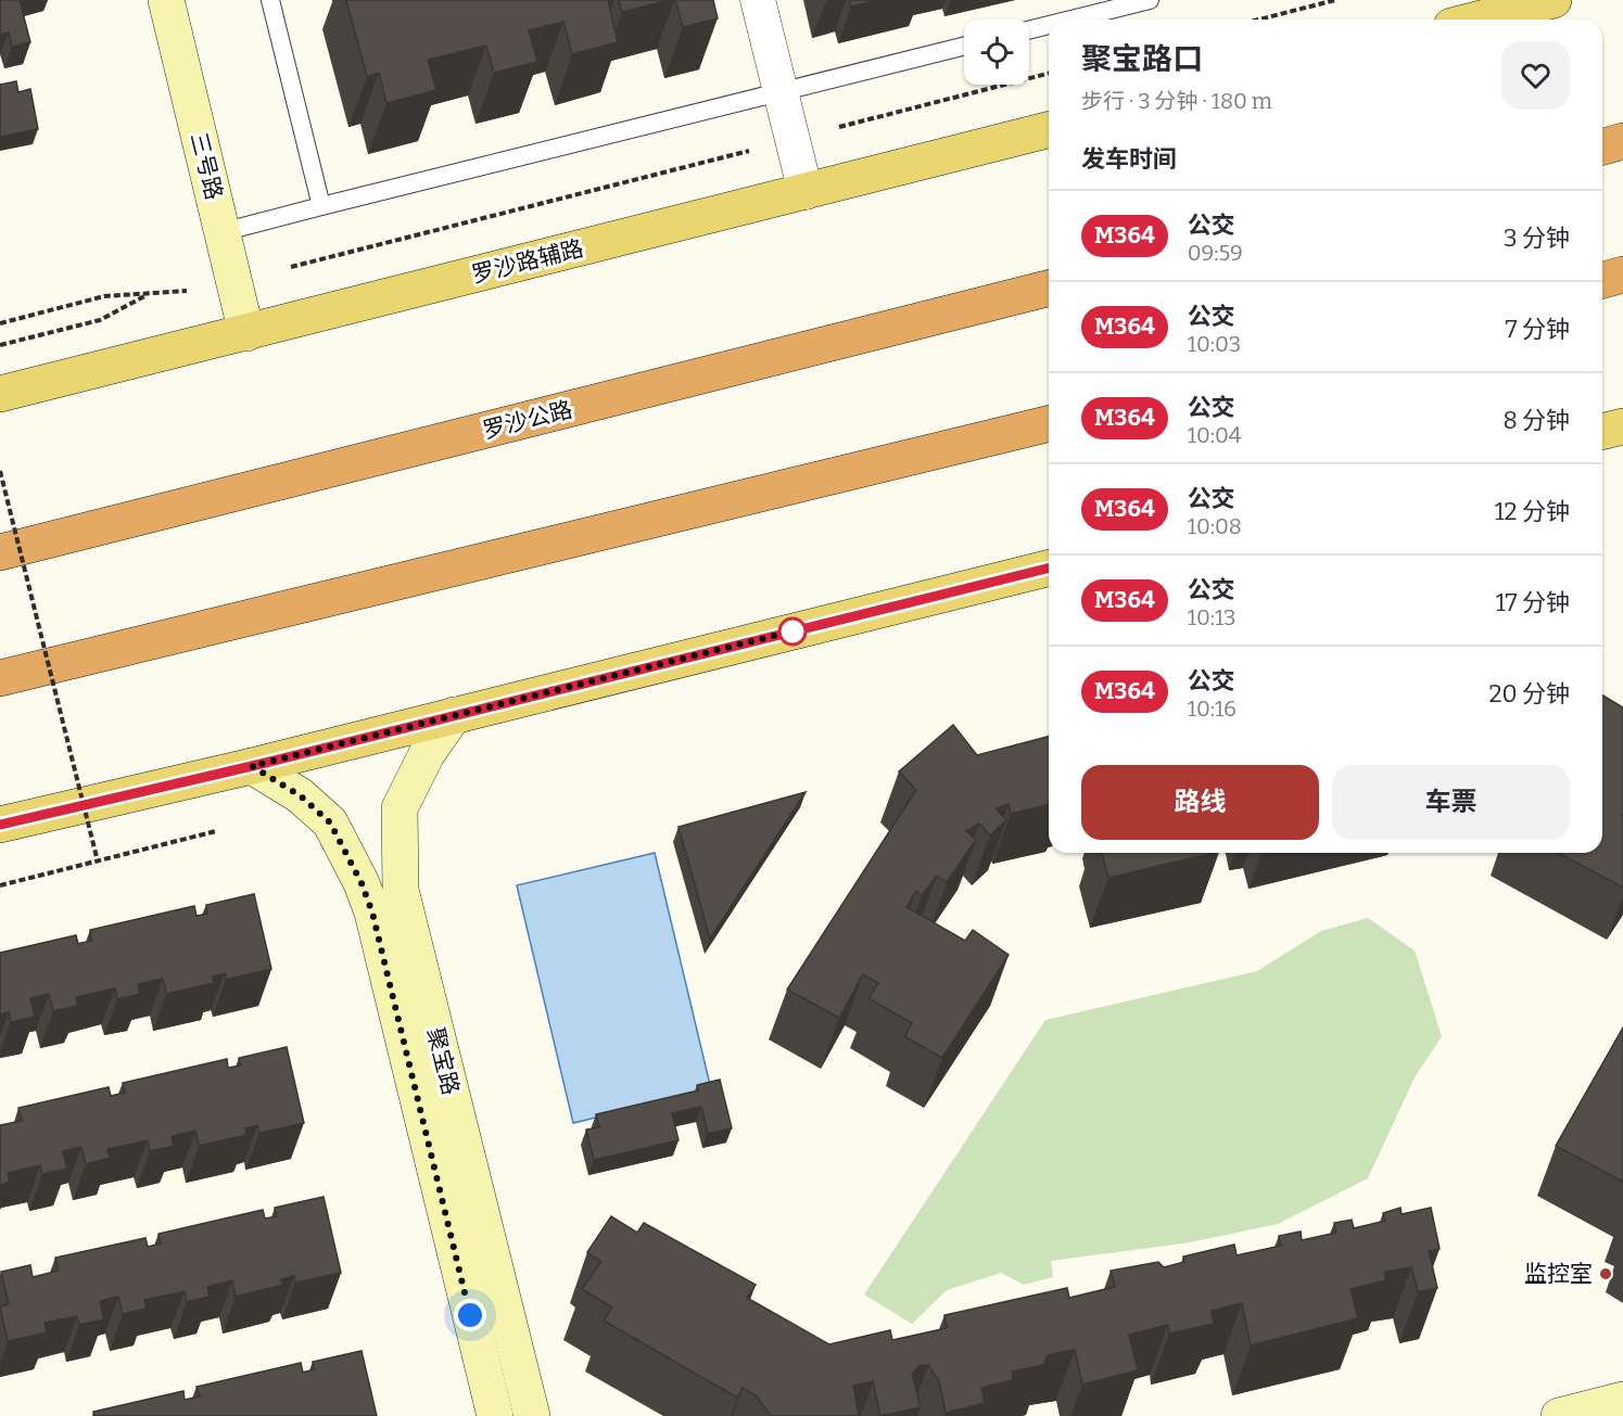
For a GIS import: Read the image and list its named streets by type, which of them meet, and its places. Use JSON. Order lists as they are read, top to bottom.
{
  "streets": {
    "highway": ["罗沙公路"],
    "main road": ["罗沙路辅路"],
    "street": ["三号路", "聚宝路"]
  },
  "crossings": [
    ["三号路", "罗沙路辅路"]
  ],
  "places": ["监控室"],
  "lines": ["bus line M364"],
  "page": {
    "heading": [
      ["聚宝路口", "步行 · 3 分钟 · 180 m"],
      "发车时间"
    ],
    "list": [
      {
        "mark": "M364",
        "name": "公交",
        "note": "09:59",
        "value": "3 分钟"
      },
      {
        "mark": "M364",
        "name": "公交",
        "note": "10:03",
        "value": "7 分钟"
      },
      {
        "mark": "M364",
        "name": "公交",
        "note": "10:04",
        "value": "8 分钟"
      },
      {
        "mark": "M364",
        "name": "公交",
        "note": "10:08",
        "value": "12 分钟"
      },
      {
        "mark": "M364",
        "name": "公交",
        "note": "10:13",
        "value": "17 分钟"
      },
      {
        "mark": "M364",
        "name": "公交",
        "note": "10:16",
        "value": "20 分钟"
      }
    ],
    "buttons": ["路线", "车票"]
  }
}
